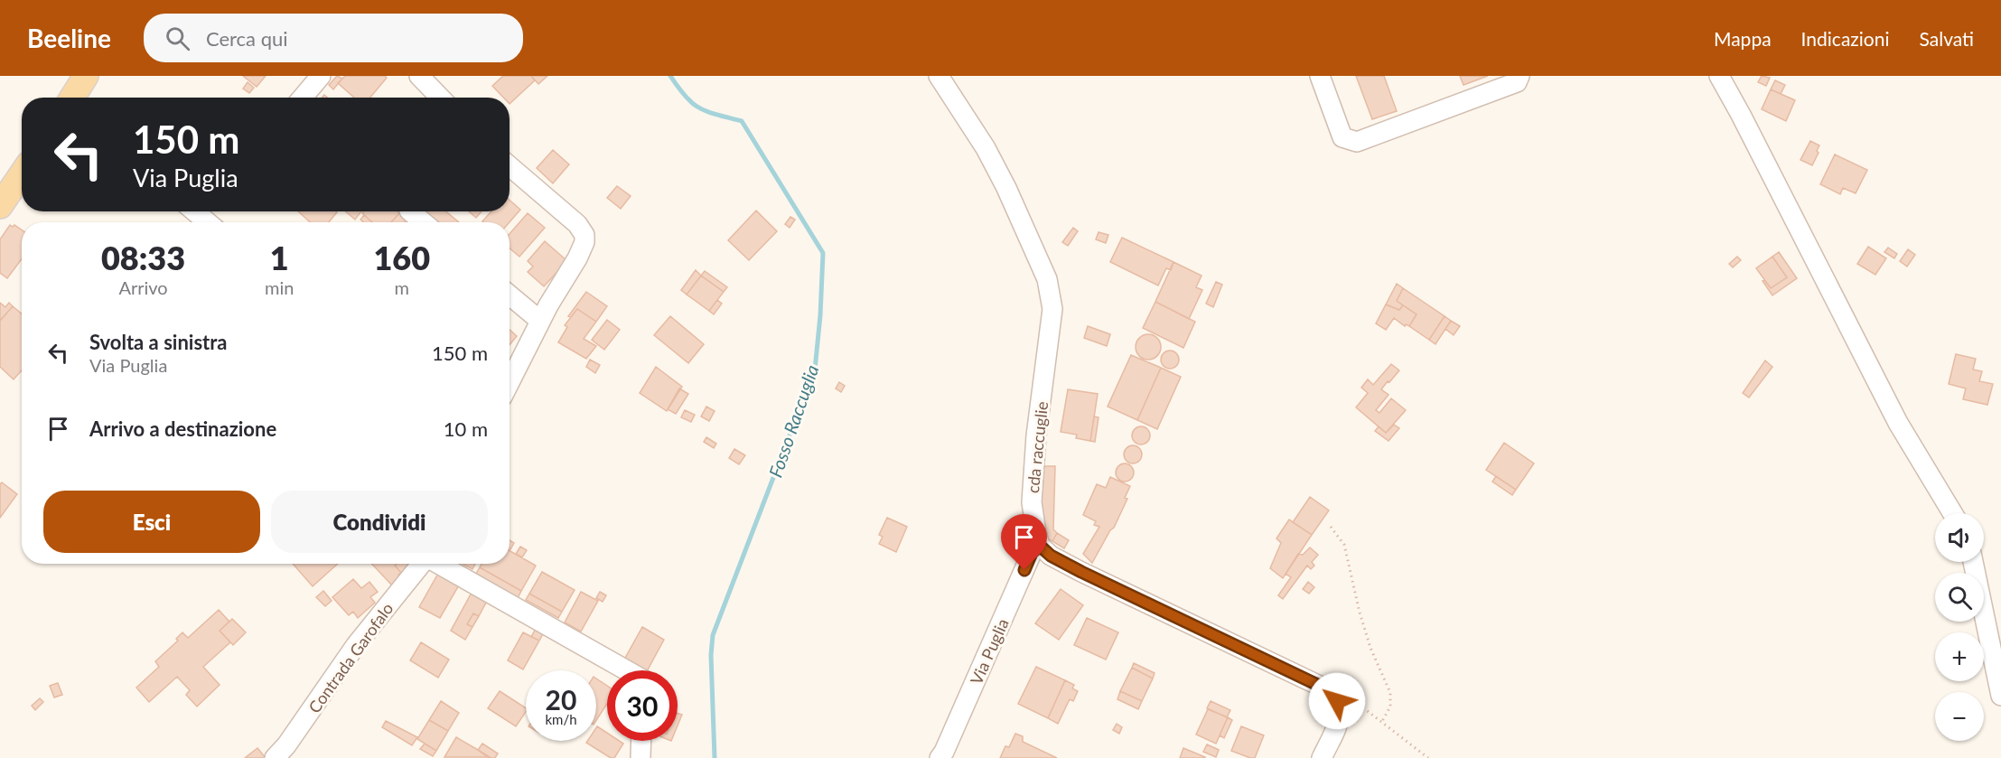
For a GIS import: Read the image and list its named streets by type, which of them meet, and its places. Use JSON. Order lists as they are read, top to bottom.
{
  "streets": {
    "street": ["cda raccuglie", "Via Puglia", "Contrada Garofalo"]
  },
  "crossings": [
    ["cda raccuglie", "Via Puglia"]
  ],
  "water": ["Fosso Raccuglia"],
  "page": {
    "header": "Beeline",
    "search": "Cerca qui",
    "nav": ["Mappa", "Indicazioni", "Salvati"],
    "turn": ["150 m", "Via Puglia"],
    "eta": [
      "08:33",
      "Arrivo",
      "1",
      "min",
      "160",
      "m"
    ],
    "list": [
      {
        "name": "Svolta a sinistra",
        "note": "Via Puglia",
        "value": "150 m"
      },
      {
        "name": "Arrivo a destinazione",
        "value": "10 m"
      }
    ],
    "buttons": ["Esci", "Condividi"],
    "map_buttons": ["+", "−"],
    "speed": "20 km/h",
    "limit": "30"
  }
}
